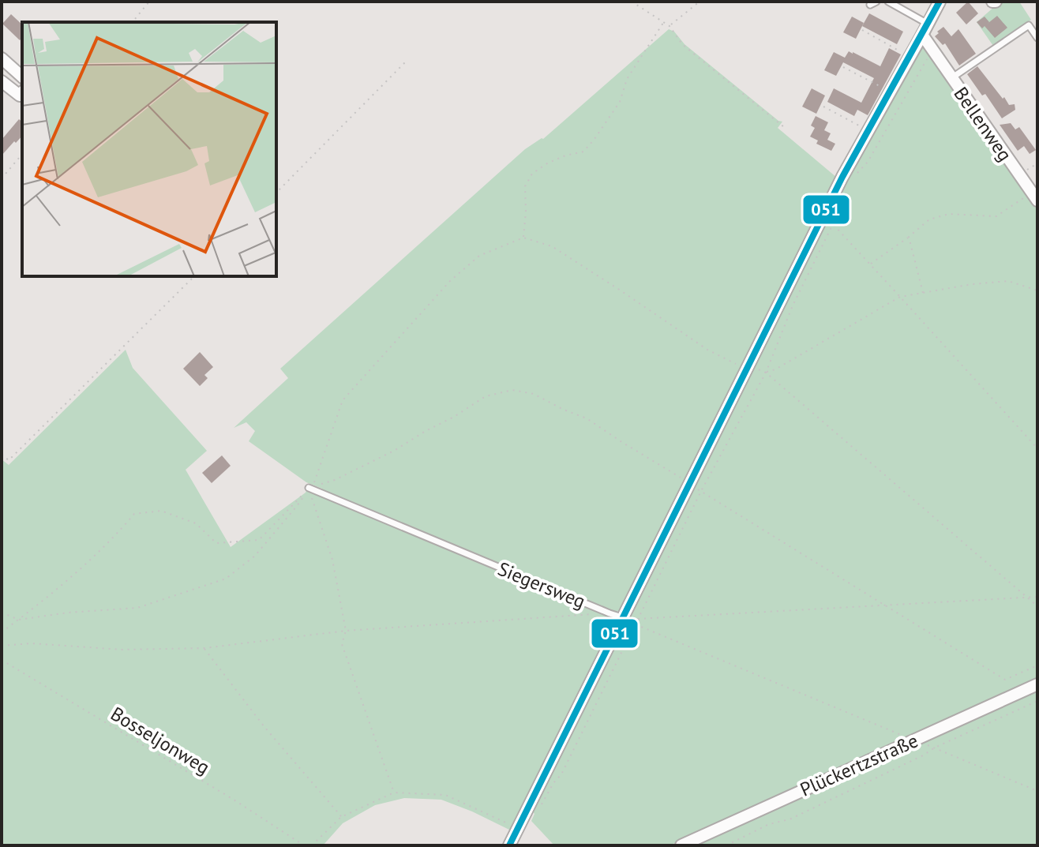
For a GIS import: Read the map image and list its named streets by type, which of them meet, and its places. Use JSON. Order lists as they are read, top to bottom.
{
  "streets": {
    "street": ["Bellenweg", "Plückertzstraße"],
    "lane": ["Siegersweg"],
    "path": ["Bosseljonweg"]
  },
  "lines": ["transit line 051"]
}
